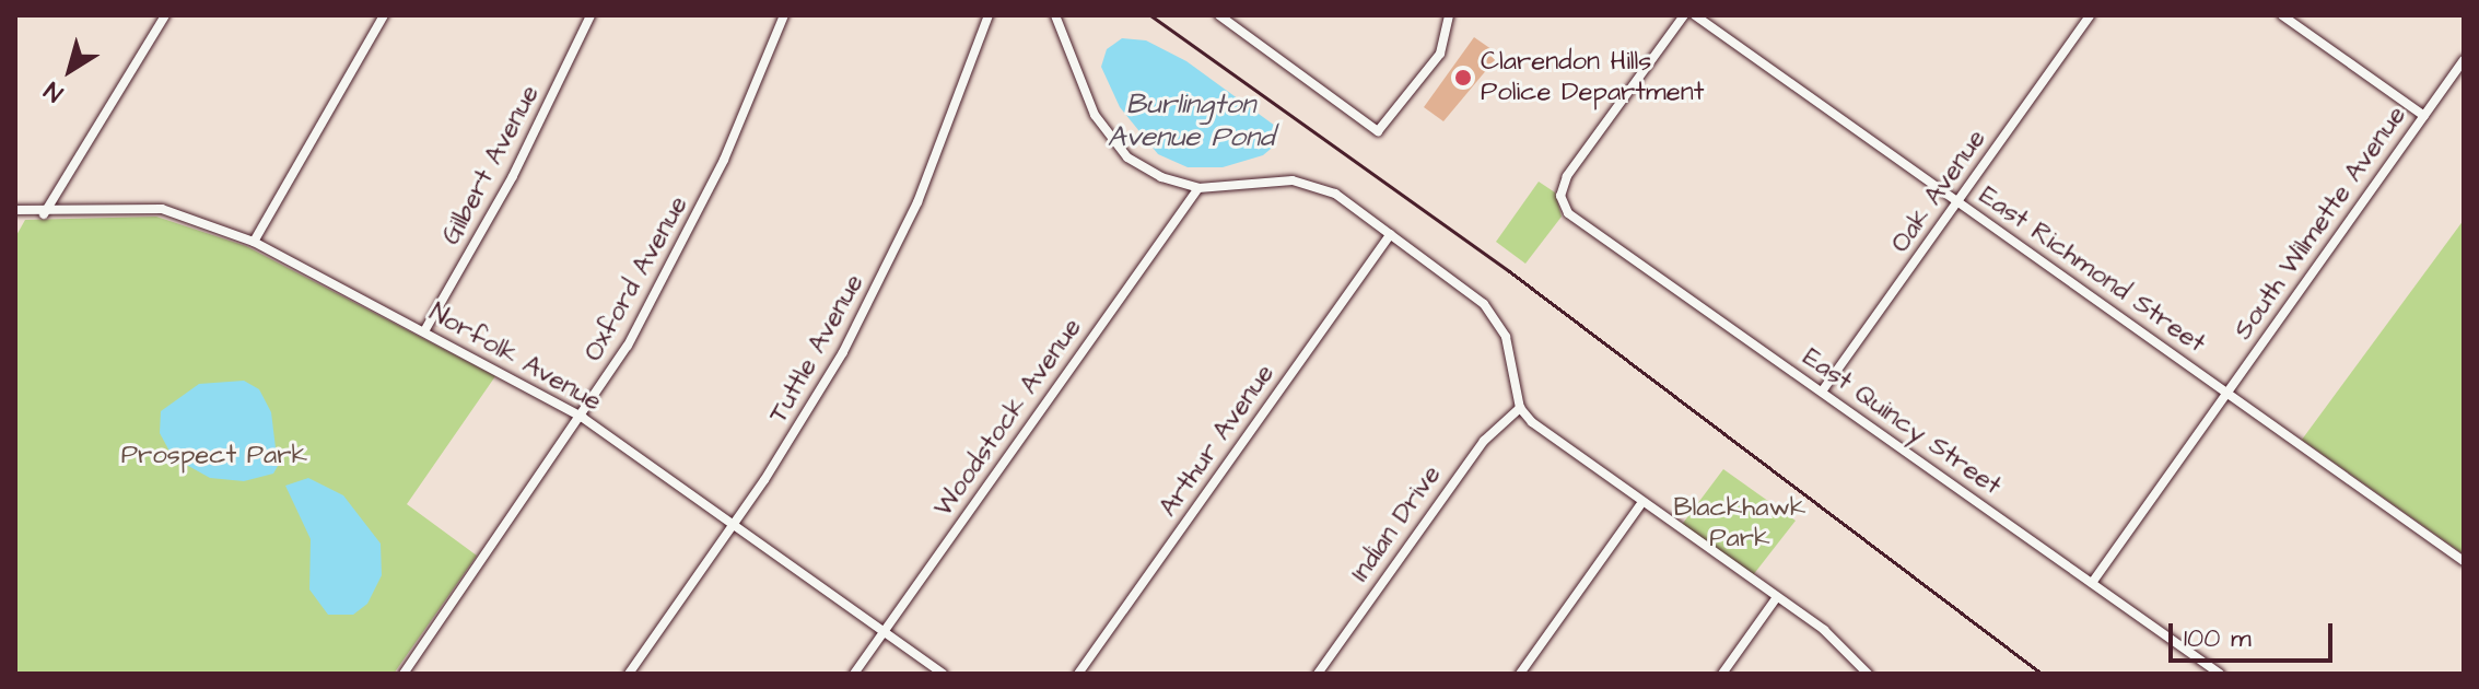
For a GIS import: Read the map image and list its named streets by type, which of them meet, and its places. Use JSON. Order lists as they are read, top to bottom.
{
  "streets": {
    "street": [
      "Gilbert Avenue",
      "Oak Avenue",
      "South Wilmette Avenue",
      "East Richmond Street",
      "Oxford Avenue",
      "Tuttle Avenue",
      "Norfolk Avenue",
      "Woodstock Avenue",
      "East Quincy Street",
      "Arthur Avenue",
      "Indian Drive"
    ]
  },
  "crossings": [
    ["Gilbert Avenue", "Norfolk Avenue"],
    ["Oak Avenue", "East Richmond Street"],
    ["Oak Avenue", "East Quincy Street"],
    ["South Wilmette Avenue", "East Richmond Street"],
    ["South Wilmette Avenue", "East Quincy Street"],
    ["Oxford Avenue", "Norfolk Avenue"],
    ["Tuttle Avenue", "Norfolk Avenue"],
    ["Norfolk Avenue", "Woodstock Avenue"]
  ],
  "water": ["Burlington Avenue Pond"],
  "parks": ["Prospect Park", "Blackhawk Park"],
  "places": ["Clarendon Hills Police Department"],
  "scale_bar": "100 m",
  "north": "bottom left"
}
